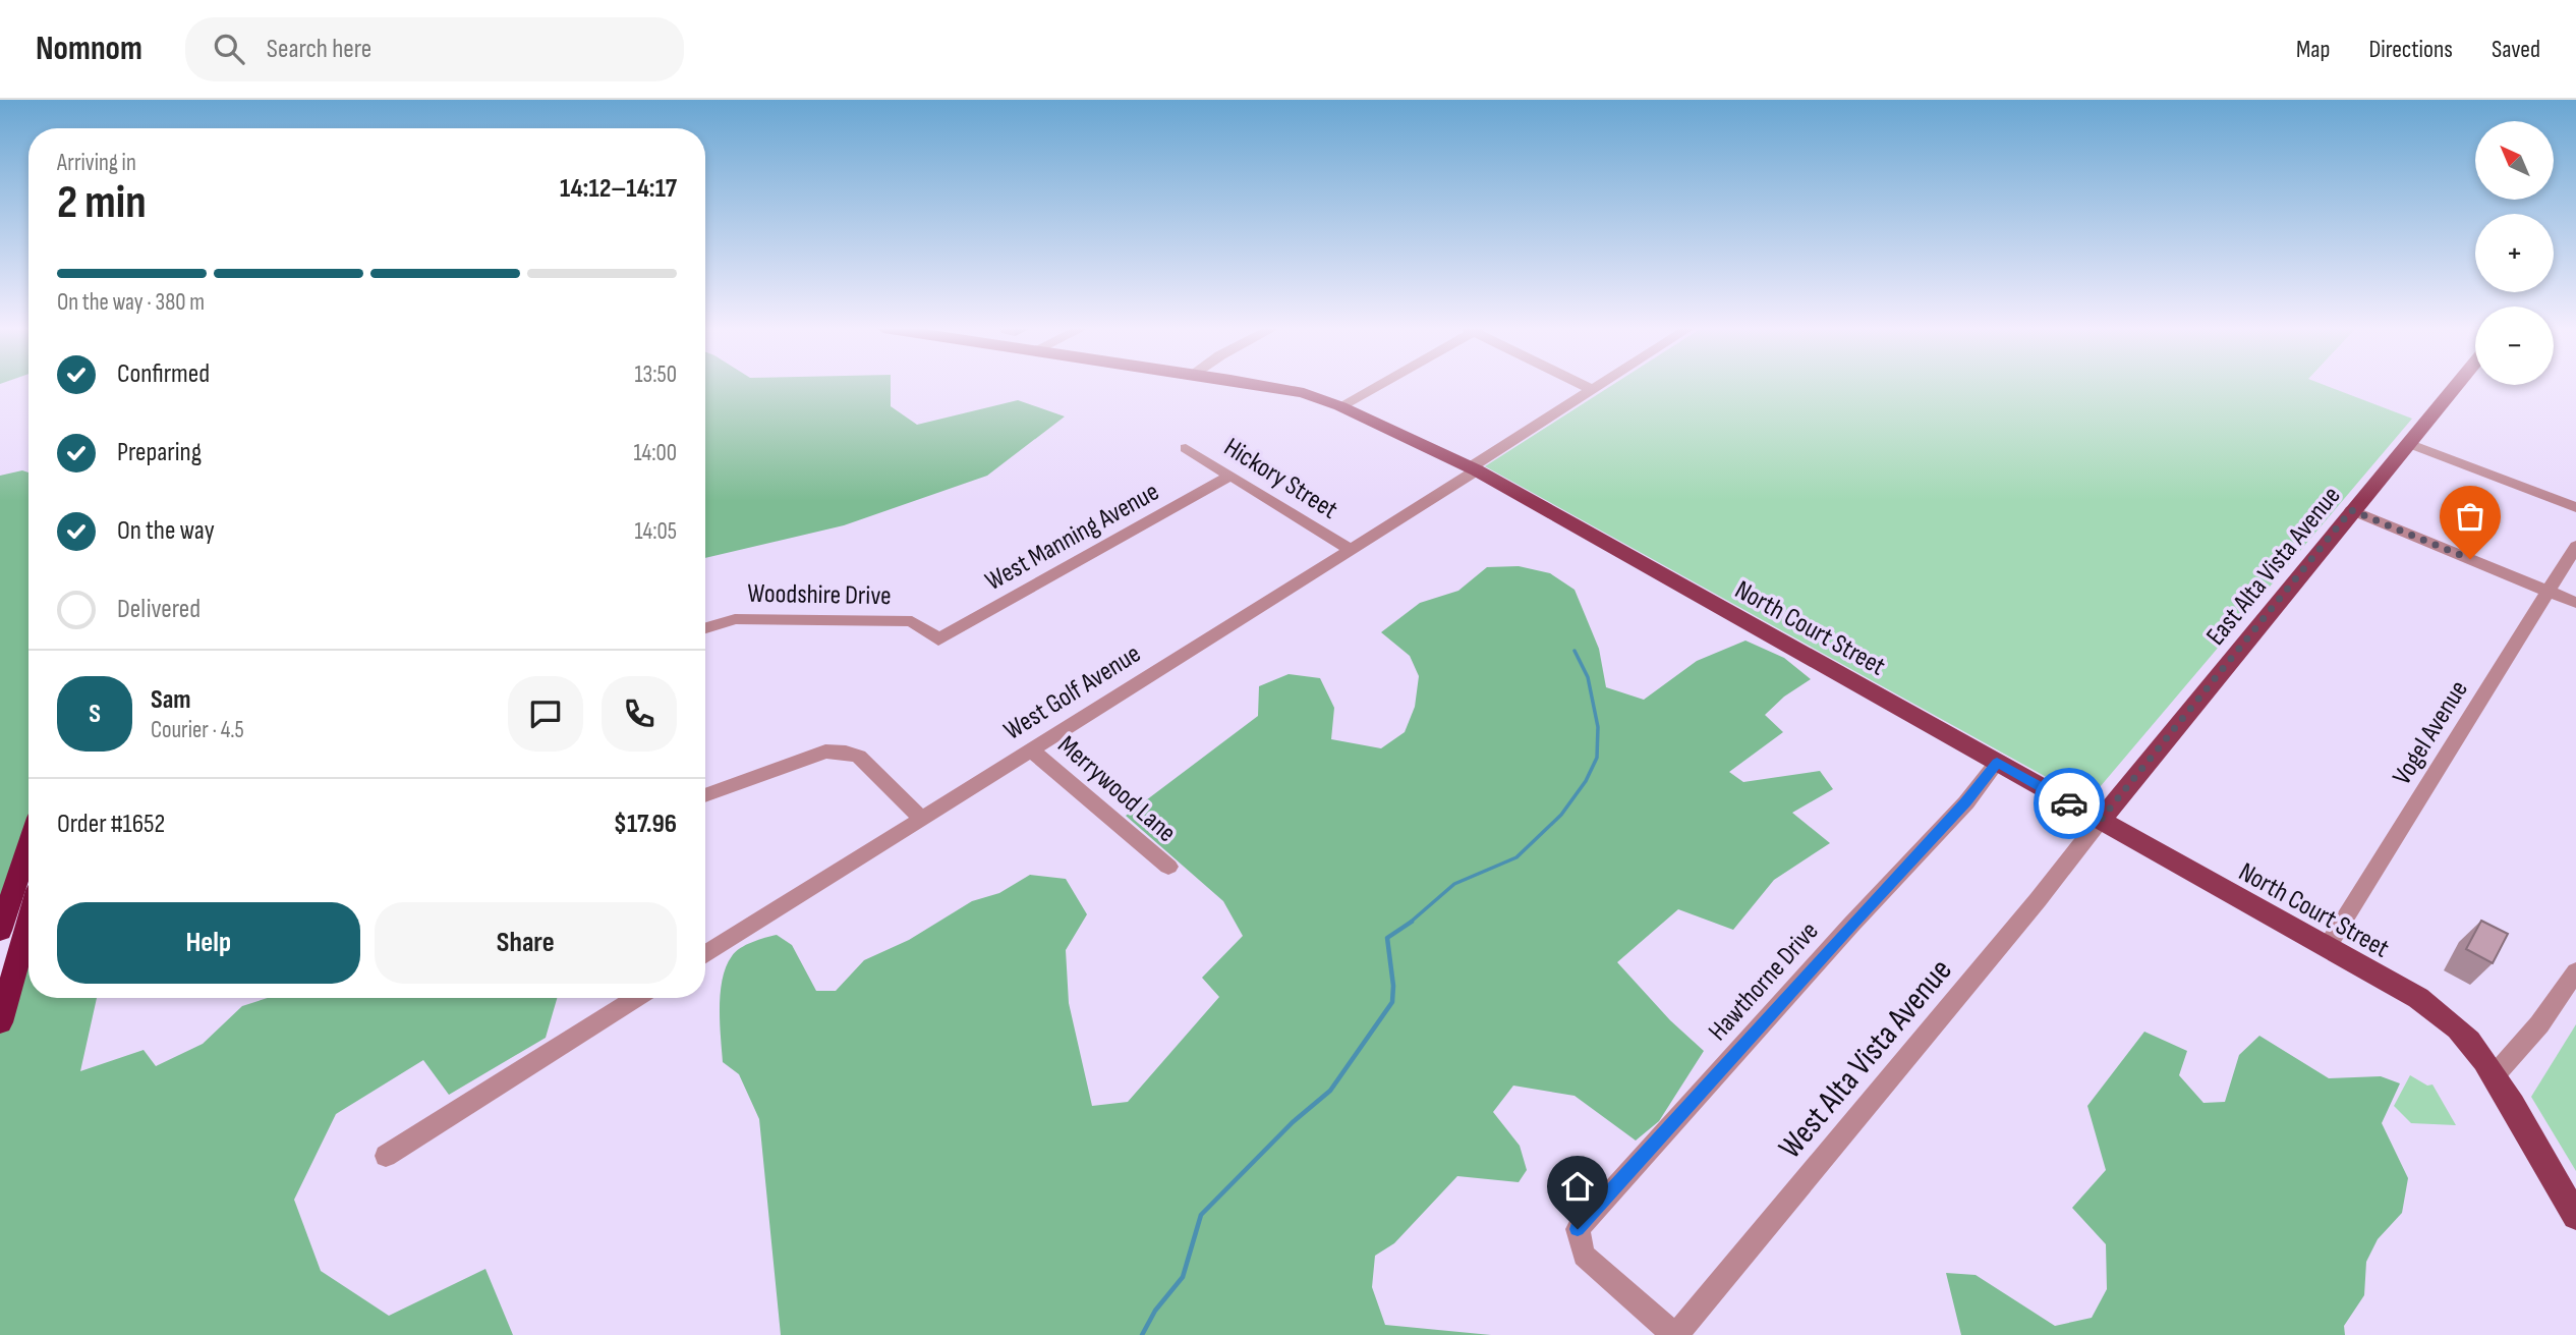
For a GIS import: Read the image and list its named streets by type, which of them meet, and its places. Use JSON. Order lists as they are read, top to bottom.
{
  "streets": {
    "main road": ["East Alta Vista Avenue", "North Court Street"],
    "street": [
      "Hickory Street",
      "West Manning Avenue",
      "Woodshire Drive",
      "West Golf Avenue",
      "Vogel Avenue",
      "Merrywood Lane",
      "Hawthorne Drive",
      "West Alta Vista Avenue"
    ]
  },
  "crossings": [
    ["Hickory Street", "West Manning Avenue"],
    ["Hickory Street", "West Golf Avenue"],
    ["West Manning Avenue", "Woodshire Drive"],
    ["East Alta Vista Avenue", "North Court Street"],
    ["East Alta Vista Avenue", "West Alta Vista Avenue"],
    ["North Court Street", "West Golf Avenue"],
    ["North Court Street", "Vogel Avenue"],
    ["North Court Street", "Hawthorne Drive"],
    ["North Court Street", "West Alta Vista Avenue"],
    ["West Golf Avenue", "Merrywood Lane"],
    ["Hawthorne Drive", "West Alta Vista Avenue"]
  ],
  "north": "top left",
  "page": {
    "header": "Nomnom",
    "search": "Search here",
    "nav": ["Map", "Directions", "Saved"],
    "map_buttons": ["+", "−"],
    "heading": ["2 min", "Arriving in", "14:12–14:17"],
    "panel": [
      "Sam",
      "Courier · 4.5",
      "Order #1652",
      "$17.96"
    ],
    "bar": "On the way · 380 m",
    "list": [
      ["Confirmed", "13:50"],
      ["Preparing", "14:00"],
      ["On the way", "14:05"],
      "Delivered"
    ],
    "round": "S",
    "buttons": ["Help", "Share"]
  }
}
